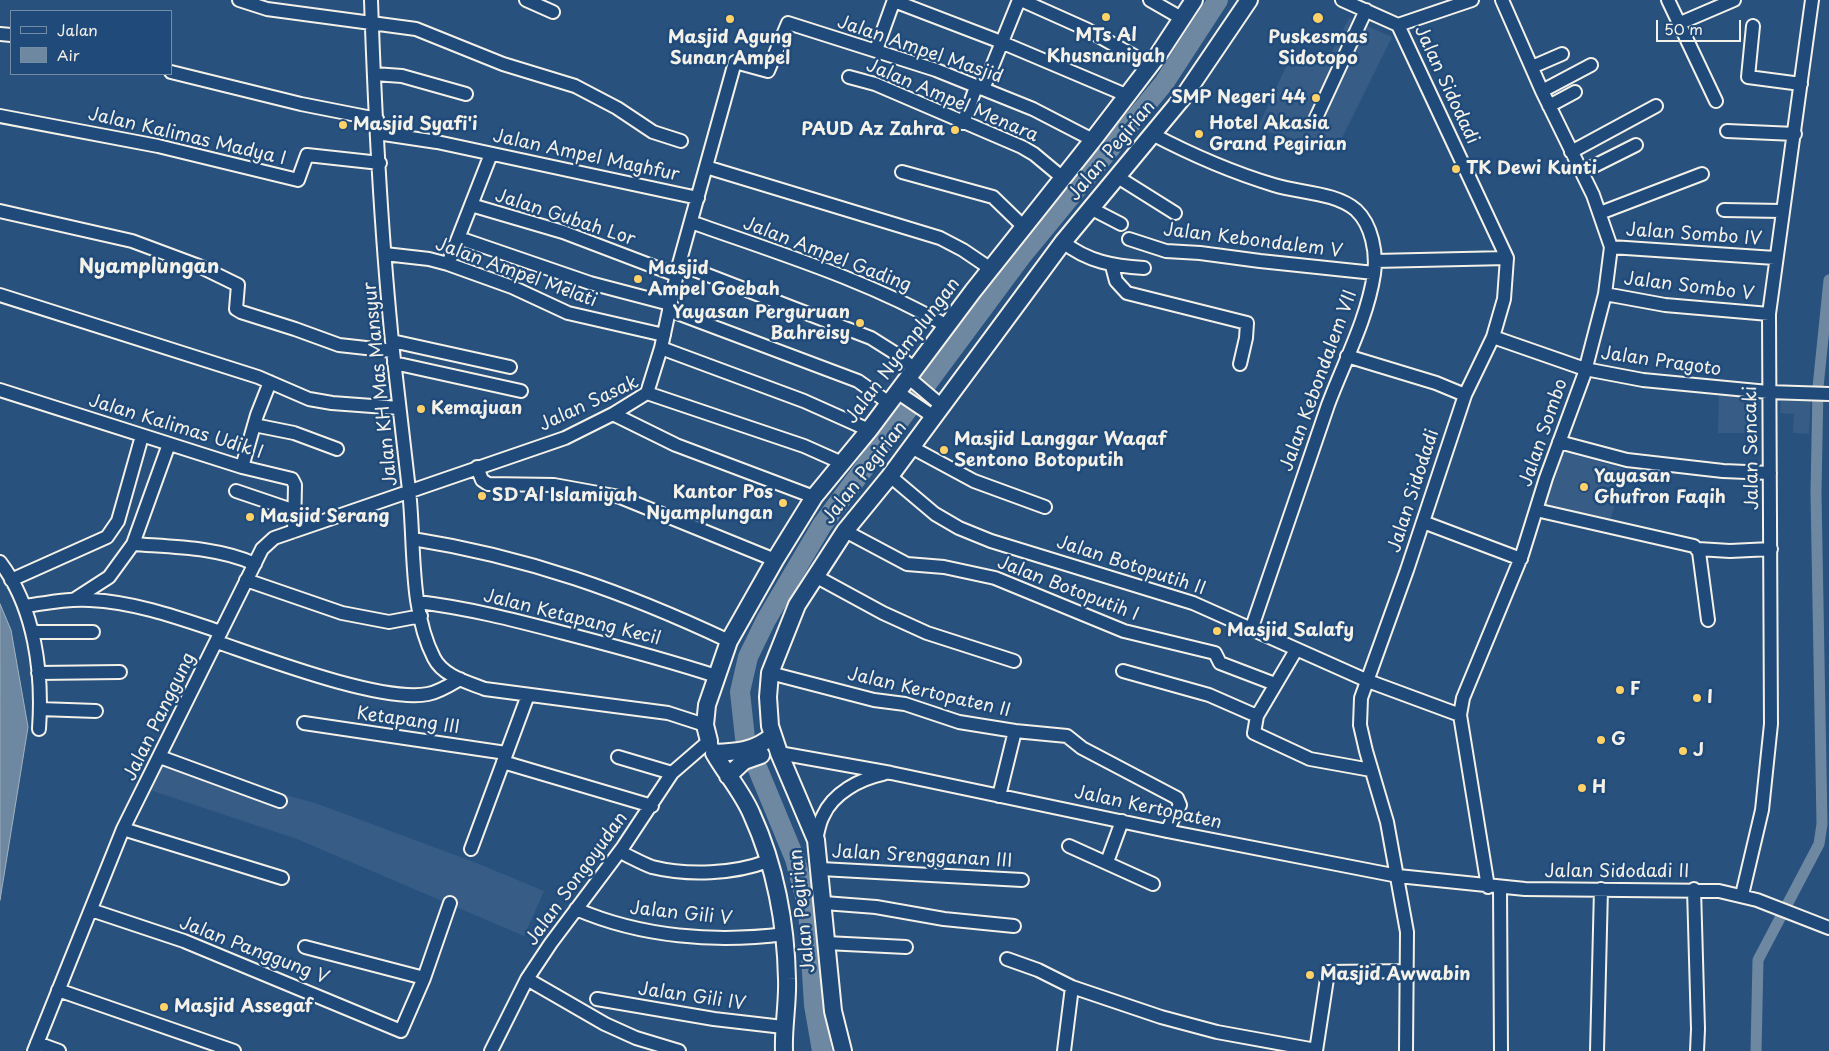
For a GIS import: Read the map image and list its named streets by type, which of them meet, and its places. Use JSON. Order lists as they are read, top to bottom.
{
  "streets": {
    "main road": ["Jalan Pegirian", "Jalan Nyamplungan"],
    "street": [
      "Jalan Ampel Masjid",
      "Jalan Sidodadi",
      "Jalan Ampel Menara",
      "Jalan Kalimas Madya I",
      "Jalan Ampel Maghfur",
      "Jalan Gubah Lor",
      "Jalan Sombo IV",
      "Jalan Kebondalem V",
      "Jalan Ampel Gading",
      "Jalan Ampel Melati",
      "Jalan Sombo V",
      "Jalan Pragoto",
      "Jalan Kebondalem VII",
      "Jalan KH Mas Mansyur",
      "Jalan Sasak",
      "Jalan Kalimas Udik I",
      "Jalan Sombo",
      "Jalan Sencaki",
      "Jalan Botoputih II",
      "Jalan Botoputih I",
      "Jalan Ketapang Kecil",
      "Jalan Kertopaten II",
      "Jalan Panggung",
      "Ketapang III",
      "Jalan Kertopaten",
      "Jalan Srengganan III",
      "Jalan Sidodadi II",
      "Jalan Songoyudan",
      "Jalan Gili V",
      "Jalan Panggung V",
      "Jalan Gili IV"
    ]
  },
  "crossings": [
    ["Jalan Ampel Masjid", "Jalan Nyamplungan"],
    ["Jalan Sidodadi", "Jalan Kebondalem V"],
    ["Jalan Sidodadi", "Jalan Pragoto"],
    ["Jalan Sidodadi", "Jalan Botoputih II"],
    ["Jalan Sidodadi", "Jalan Kertopaten"],
    ["Jalan Sidodadi", "Jalan Sidodadi II"],
    ["Jalan Ampel Menara", "Jalan Nyamplungan"],
    ["Jalan Kalimas Madya I", "Jalan KH Mas Mansyur"],
    ["Jalan Pegirian", "Jalan Gubah Lor"],
    ["Jalan Pegirian", "Jalan Kebondalem VII"],
    ["Jalan Pegirian", "Jalan Botoputih II"],
    ["Jalan Pegirian", "Jalan Botoputih I"],
    ["Jalan Pegirian", "Jalan Kertopaten II"],
    ["Jalan Pegirian", "Jalan Kertopaten"],
    ["Jalan Pegirian", "Jalan Srengganan III"],
    ["Jalan Ampel Maghfur", "Jalan KH Mas Mansyur"],
    ["Jalan Gubah Lor", "Jalan Nyamplungan"],
    ["Jalan Sombo IV", "Jalan Sombo"],
    ["Jalan Sombo IV", "Jalan Sencaki"],
    ["Jalan Kebondalem V", "Jalan Kebondalem VII"],
    ["Jalan Ampel Gading", "Jalan Nyamplungan"],
    ["Jalan Ampel Melati", "Jalan KH Mas Mansyur"],
    ["Jalan Sombo V", "Jalan Sombo"],
    ["Jalan Sombo V", "Jalan Sencaki"],
    ["Jalan Nyamplungan", "Jalan KH Mas Mansyur"],
    ["Jalan Nyamplungan", "Jalan Sasak"],
    ["Jalan Nyamplungan", "Jalan Ketapang Kecil"],
    ["Jalan Nyamplungan", "Jalan Songoyudan"],
    ["Jalan Nyamplungan", "Jalan Gili V"],
    ["Jalan Nyamplungan", "Jalan Gili IV"],
    ["Jalan Pragoto", "Jalan Sombo"],
    ["Jalan Pragoto", "Jalan Sencaki"],
    ["Jalan Kebondalem VII", "Jalan Botoputih II"],
    ["Jalan KH Mas Mansyur", "Jalan Sasak"],
    ["Jalan KH Mas Mansyur", "Jalan Ketapang Kecil"],
    ["Jalan KH Mas Mansyur", "Jalan Panggung"],
    ["Jalan Sasak", "Jalan Panggung"],
    ["Jalan Kalimas Udik I", "Jalan Panggung"],
    ["Jalan Sombo", "Jalan Botoputih II"],
    ["Jalan Sombo", "Jalan Sidodadi II"],
    ["Jalan Sencaki", "Jalan Sidodadi II"],
    ["Jalan Kertopaten II", "Jalan Kertopaten"],
    ["Jalan Panggung", "Jalan Panggung V"],
    ["Ketapang III", "Jalan Songoyudan"],
    ["Jalan Kertopaten", "Jalan Sidodadi II"],
    ["Jalan Songoyudan", "Jalan Gili V"]
  ],
  "districts": ["Nyamplungan"],
  "places": [
    "MTs Al Khusnaniyah",
    "Puskesmas Sidotopo",
    "Masjid Agung Sunan Ampel",
    "SMP Negeri 44",
    "Masjid Syafi'i",
    "PAUD Az Zahra",
    "Hotel Akasia Grand Pegirian",
    "TK Dewi Kunti",
    "Masjid Ampel Goebah",
    "Yayasan Perguruan Bahreisy",
    "Kemajuan",
    "Masjid Langgar Waqaf Sentono Botoputih",
    "Yayasan Ghufron Faqih",
    "SD Al Islamiyah",
    "Kantor Pos Nyamplungan",
    "Masjid Serang",
    "Masjid Salafy",
    "F",
    "I",
    "G",
    "J",
    "H",
    "Masjid Awwabin",
    "Masjid Assegaf"
  ],
  "legend": ["Jalan", "Air"],
  "scale_bar": "50 m"
}
